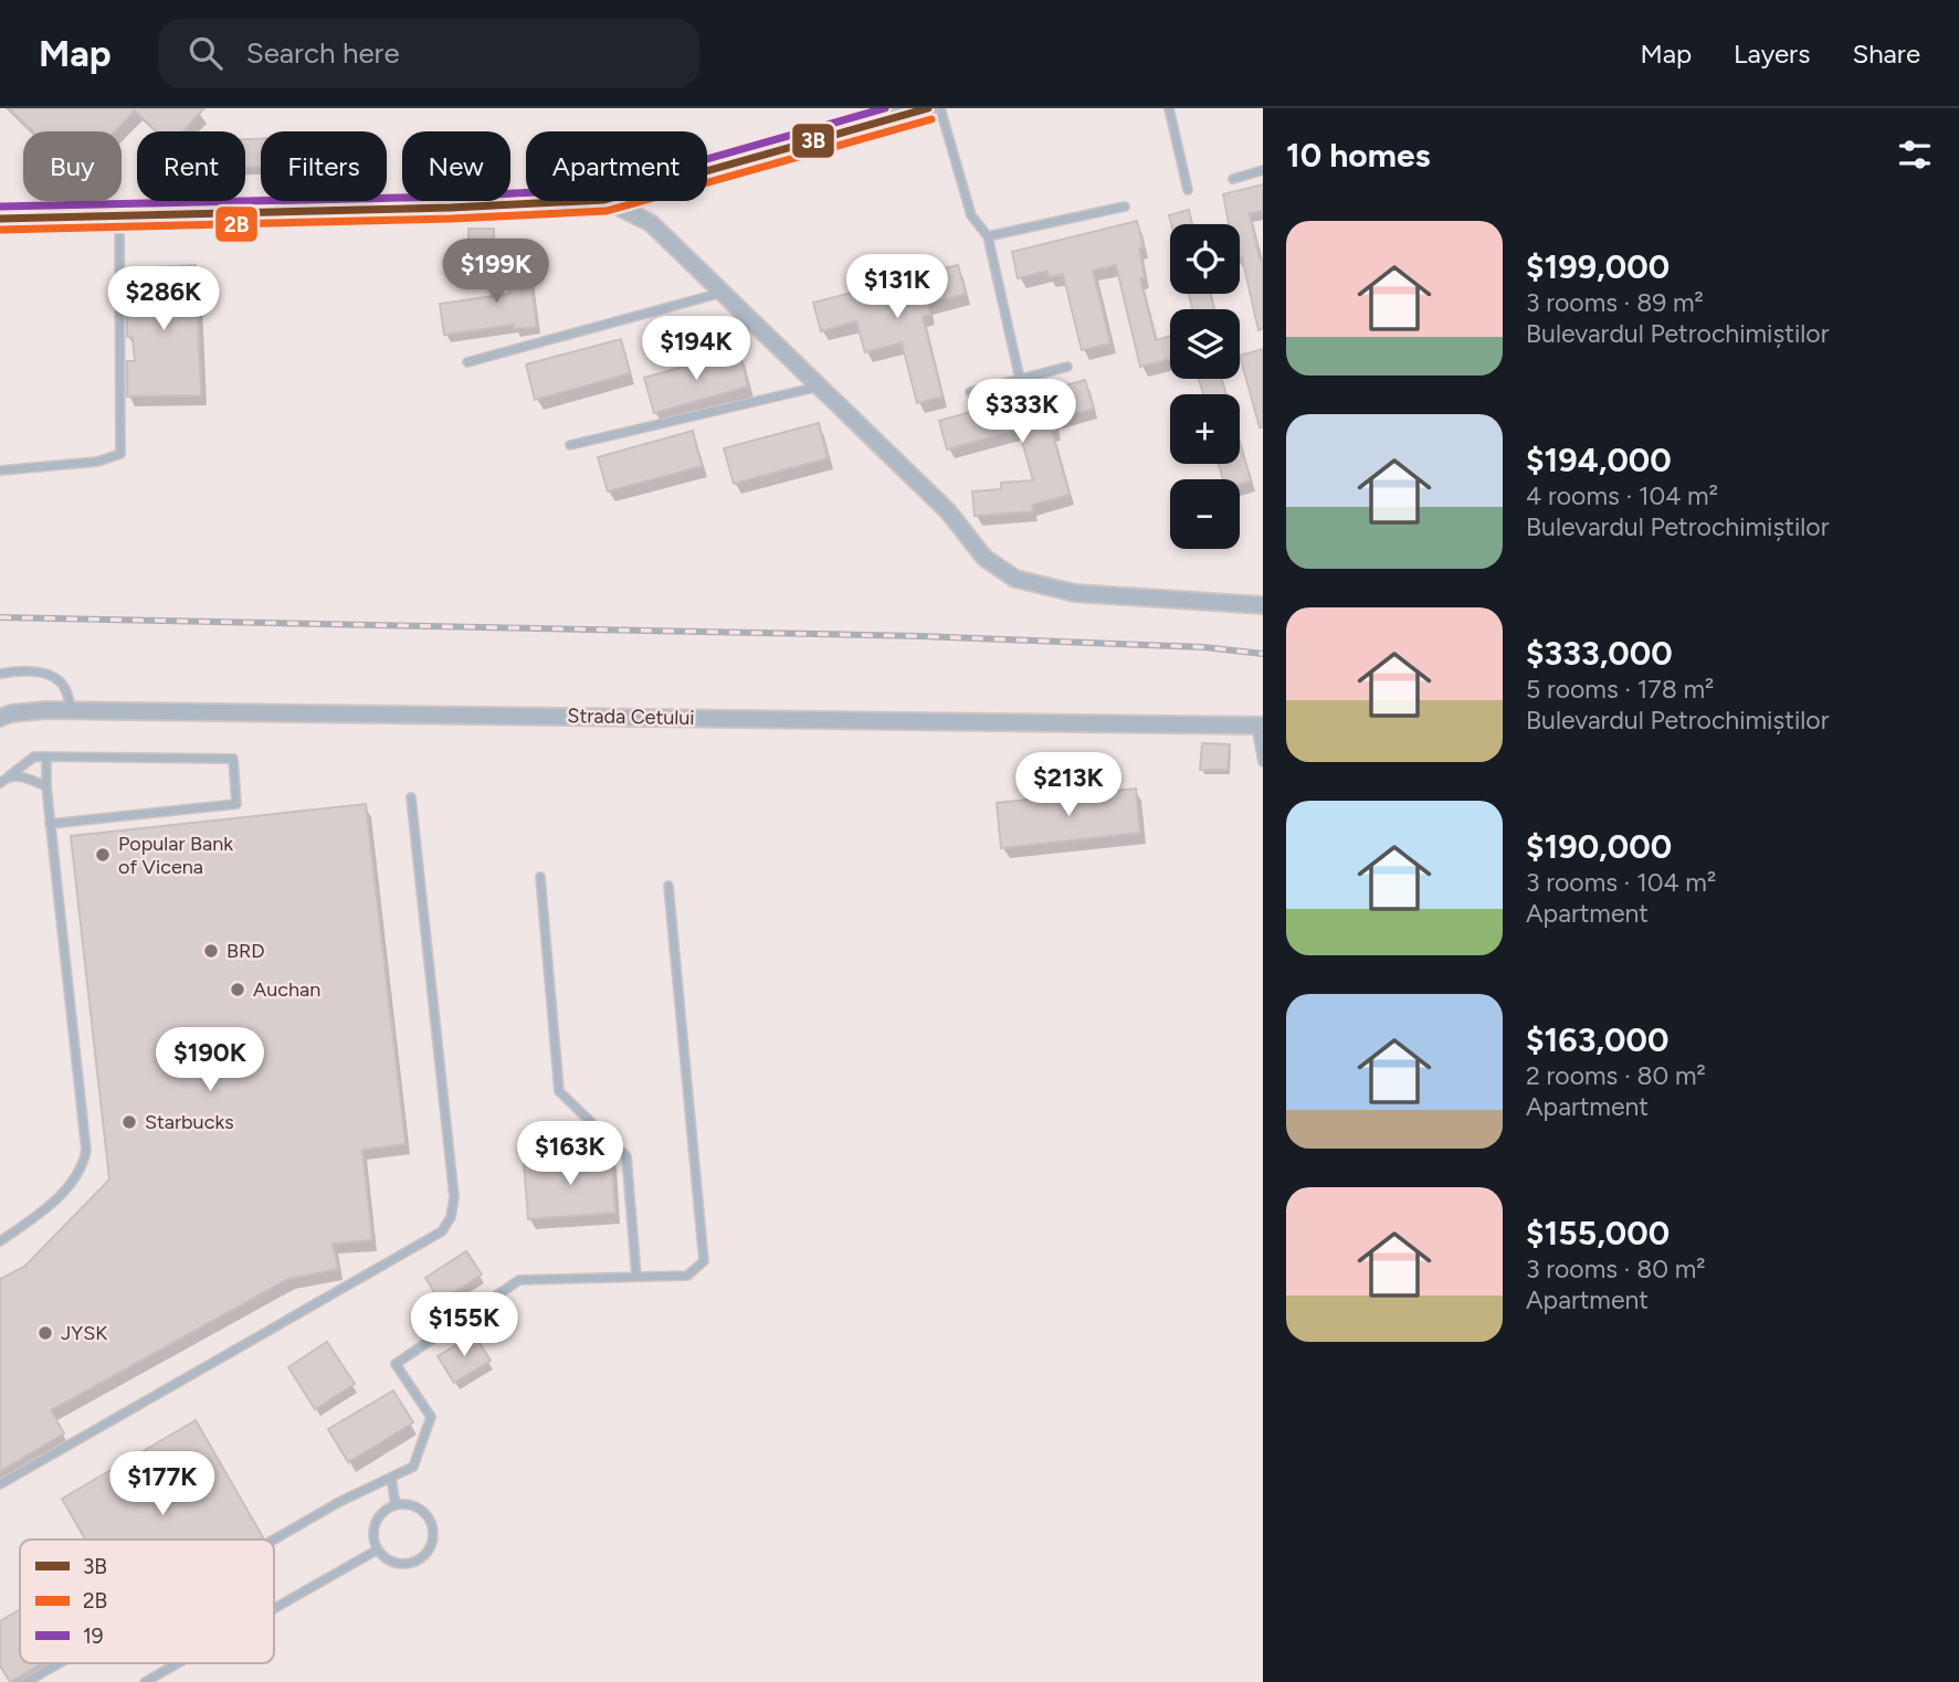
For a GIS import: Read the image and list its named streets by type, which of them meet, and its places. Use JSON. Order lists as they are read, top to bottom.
{
  "streets": {
    "street": ["Strada Cetului"]
  },
  "places": [
    "Popular Bank of Vicena",
    "BRD",
    "Auchan",
    "Starbucks",
    "JYSK"
  ],
  "lines": ["transit line 3B", "transit line 19", "transit line 2B"],
  "legend": ["3B", "2B", "19"],
  "page": {
    "header": "Map",
    "search": "Search here",
    "nav": ["Map", "Layers", "Share"],
    "heading": "10 homes",
    "chip": [
      "Buy",
      "Rent",
      "Filters",
      "New",
      "Apartment"
    ],
    "list": [
      {
        "name": "$199,000",
        "note": "3 rooms · 89 m² · Bulevardul Petrochimiștilor"
      },
      {
        "name": "$194,000",
        "note": "4 rooms · 104 m² · Bulevardul Petrochimiștilor"
      },
      {
        "name": "$333,000",
        "note": "5 rooms · 178 m² · Bulevardul Petrochimiștilor"
      },
      {
        "name": "$190,000",
        "note": "3 rooms · 104 m² · Apartment"
      },
      {
        "name": "$163,000",
        "note": "2 rooms · 80 m² · Apartment"
      },
      {
        "name": "$155,000",
        "note": "3 rooms · 80 m² · Apartment"
      }
    ],
    "map_buttons": ["+", "−"],
    "price": [
      "$199K",
      "$131K",
      "$286K",
      "$194K",
      "$333K",
      "$213K",
      "$190K",
      "$163K",
      "$155K",
      "$177K"
    ]
  }
}
